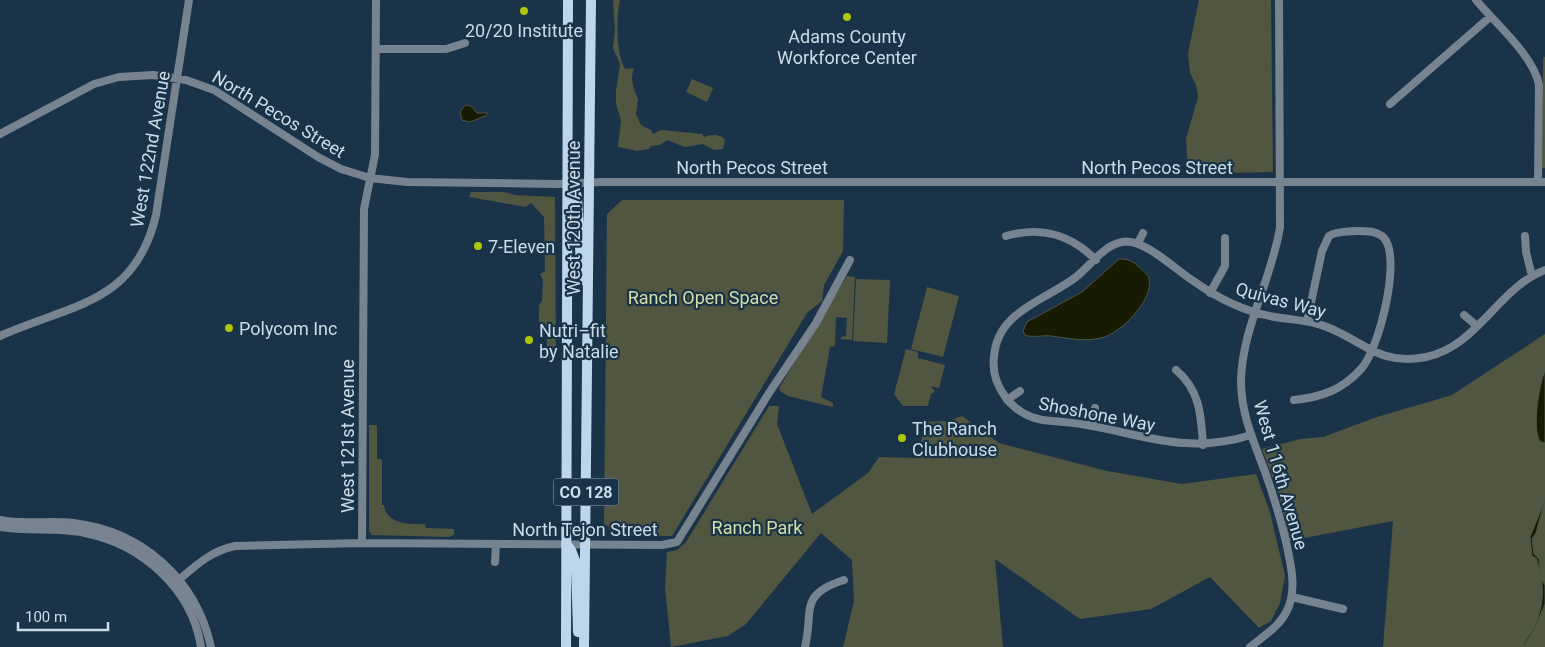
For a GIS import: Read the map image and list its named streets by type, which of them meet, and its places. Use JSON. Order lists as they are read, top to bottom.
{
  "streets": {
    "main road": ["West 120th Avenue", "CO 128"],
    "street": [
      "North Pecos Street",
      "West 122nd Avenue",
      "Quivas Way",
      "Shoshone Way",
      "West 121st Avenue",
      "West 116th Avenue",
      "North Tejon Street"
    ]
  },
  "crossings": [
    ["North Pecos Street", "West 122nd Avenue"],
    ["North Pecos Street", "West 120th Avenue"],
    ["North Pecos Street", "West 121st Avenue"],
    ["North Pecos Street", "West 116th Avenue"],
    ["West 120th Avenue", "North Tejon Street"],
    ["Quivas Way", "West 116th Avenue"],
    ["Shoshone Way", "West 116th Avenue"],
    ["West 121st Avenue", "North Tejon Street"]
  ],
  "parks": ["Ranch Open Space", "Ranch Park"],
  "places": [
    "20/20 Institute",
    "Adams County Workforce Center",
    "7-Eleven",
    "Polycom Inc",
    "Nutri–fit by Natalie",
    "The Ranch Clubhouse"
  ],
  "scale_bar": "100 m"
}
